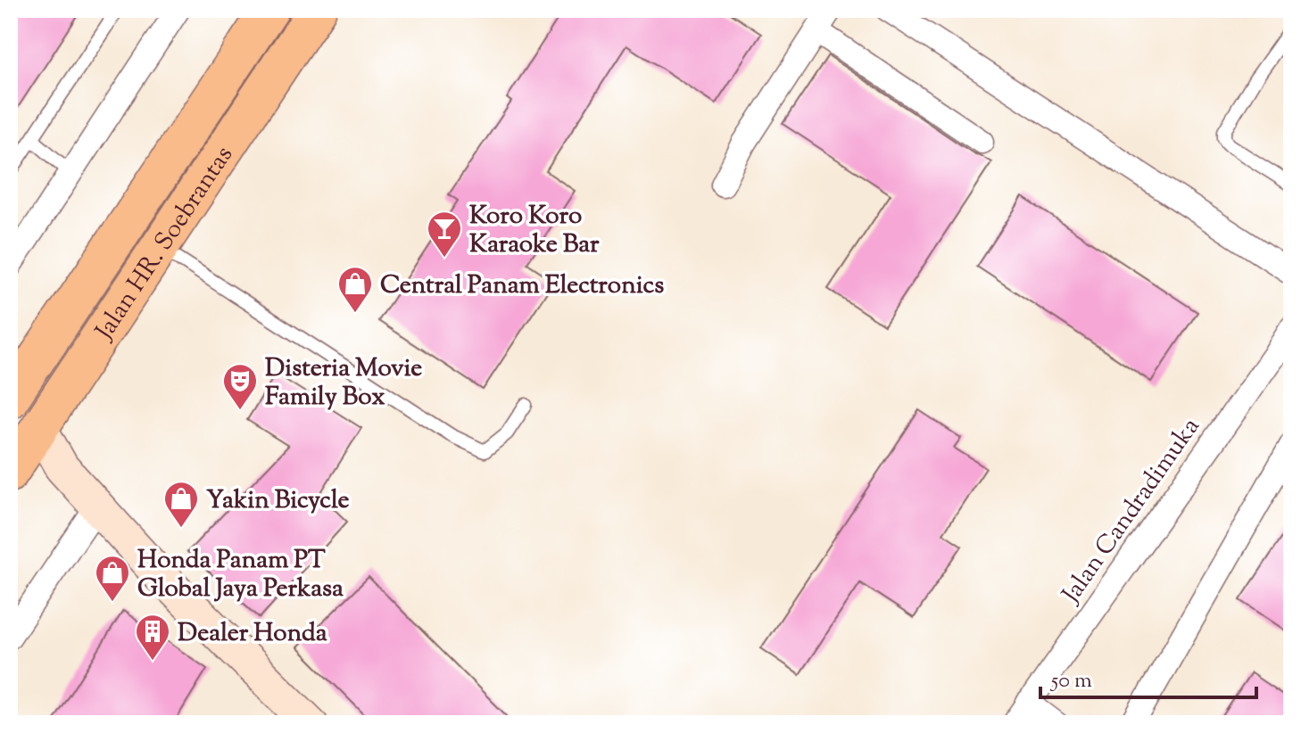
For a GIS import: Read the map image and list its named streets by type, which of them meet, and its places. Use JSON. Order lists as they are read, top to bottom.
{
  "streets": {
    "main road": ["Jalan HR. Soebrantas"],
    "street": ["Jalan Candradimuka"]
  },
  "places": {
    "bar": ["Koro Koro Karaoke Bar"],
    "shop": ["Central Panam Electronics", "Yakin Bicycle", "Honda Panam PT Global Jaya Perkasa"],
    "theatre": ["Disteria Movie Family Box"],
    "building": ["Dealer Honda"]
  },
  "scale_bar": "50 m"
}
